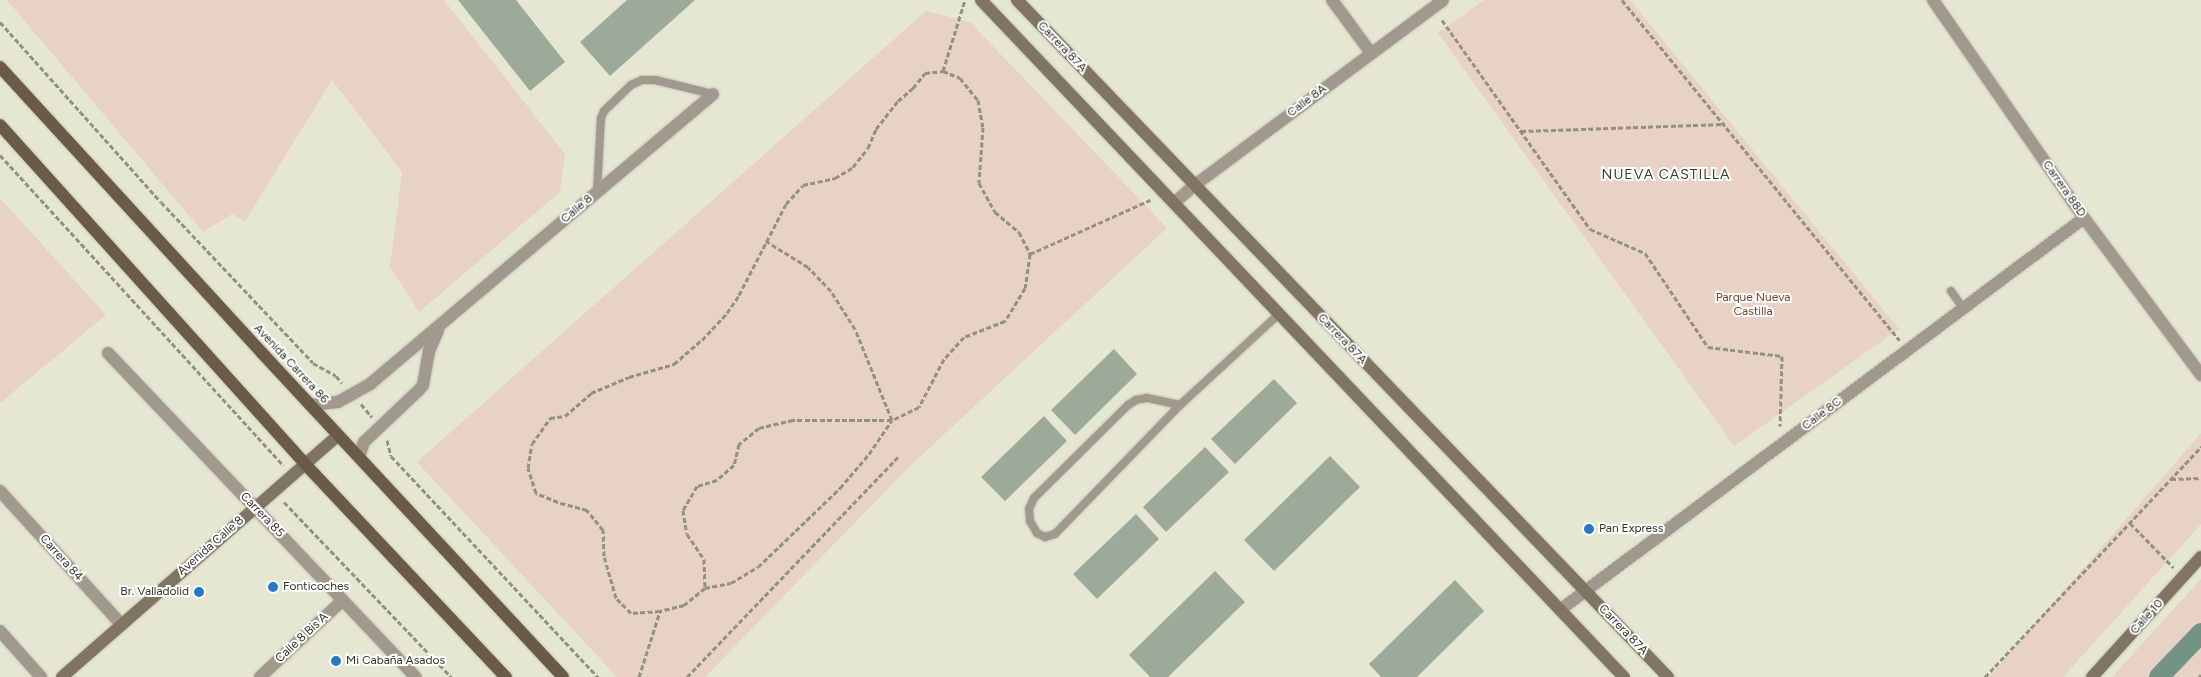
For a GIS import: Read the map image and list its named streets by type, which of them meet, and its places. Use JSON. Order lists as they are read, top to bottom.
{
  "streets": {
    "main road": ["Avenida Carrera 86"],
    "street": [
      "Carrera 87A",
      "Calle 8A",
      "Carrera 88D",
      "Calle 8",
      "Calle 8C",
      "Carrera 85",
      "Avenida Calle 8",
      "Carrera 84",
      "Calle 10",
      "Calle 8 Bis A"
    ]
  },
  "crossings": [
    ["Carrera 87A", "Calle 8A"],
    ["Carrera 87A", "Calle 8C"],
    ["Carrera 88D", "Calle 8C"],
    ["Calle 8", "Avenida Carrera 86"],
    ["Avenida Carrera 86", "Avenida Calle 8"],
    ["Carrera 85", "Avenida Calle 8"],
    ["Carrera 85", "Calle 8 Bis A"],
    ["Avenida Calle 8", "Carrera 84"]
  ],
  "districts": ["NUEVA CASTILLA"],
  "parks": ["Parque Nueva Castilla"],
  "places": [
    "Pan Express",
    "Fonticoches",
    "Br. Valladolid",
    "Mi Cabaña Asados"
  ]
}
